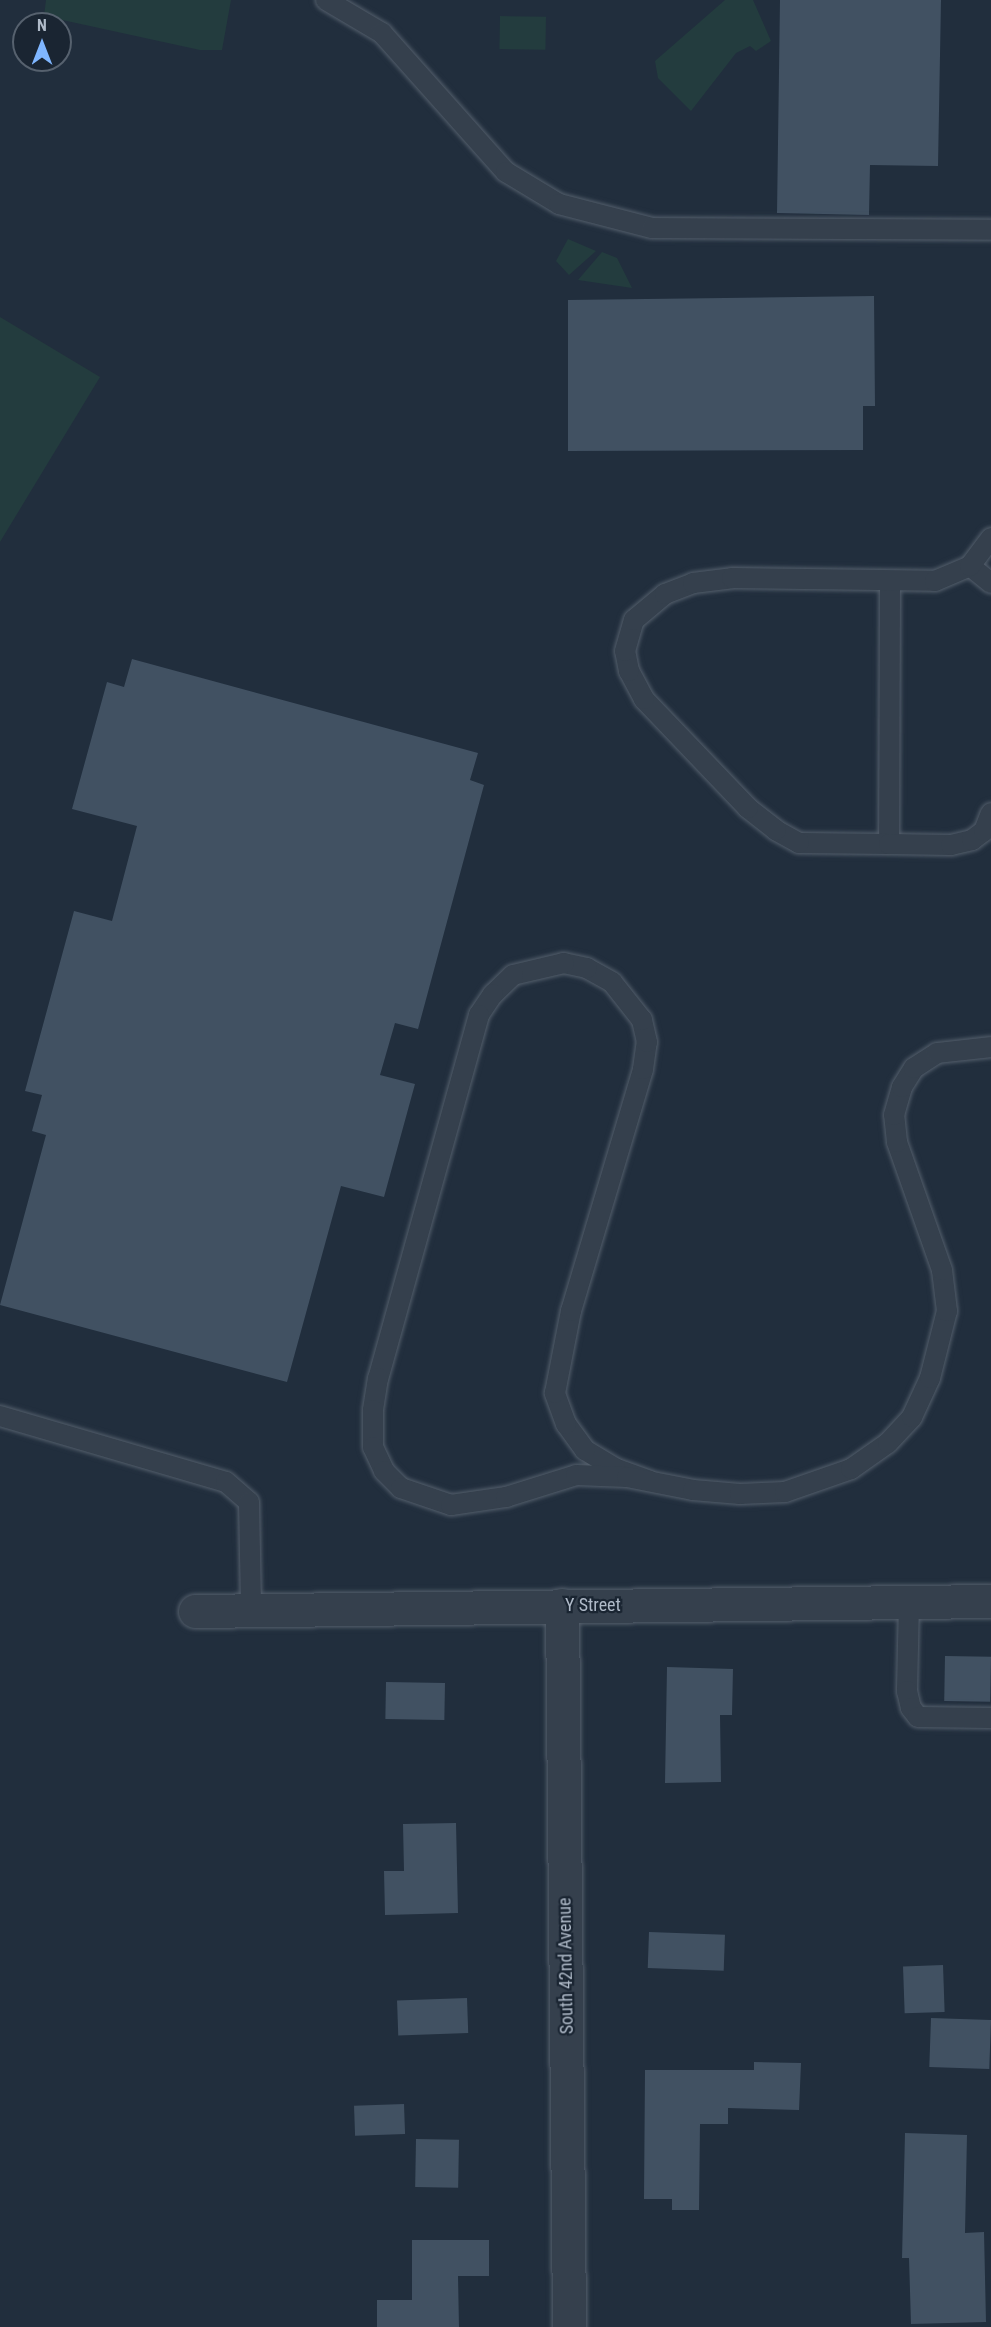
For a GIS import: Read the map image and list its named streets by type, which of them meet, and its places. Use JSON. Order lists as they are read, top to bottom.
{
  "streets": {
    "street": ["Y Street", "South 42nd Avenue"]
  },
  "crossings": [
    ["Y Street", "South 42nd Avenue"]
  ],
  "north": "top"
}
